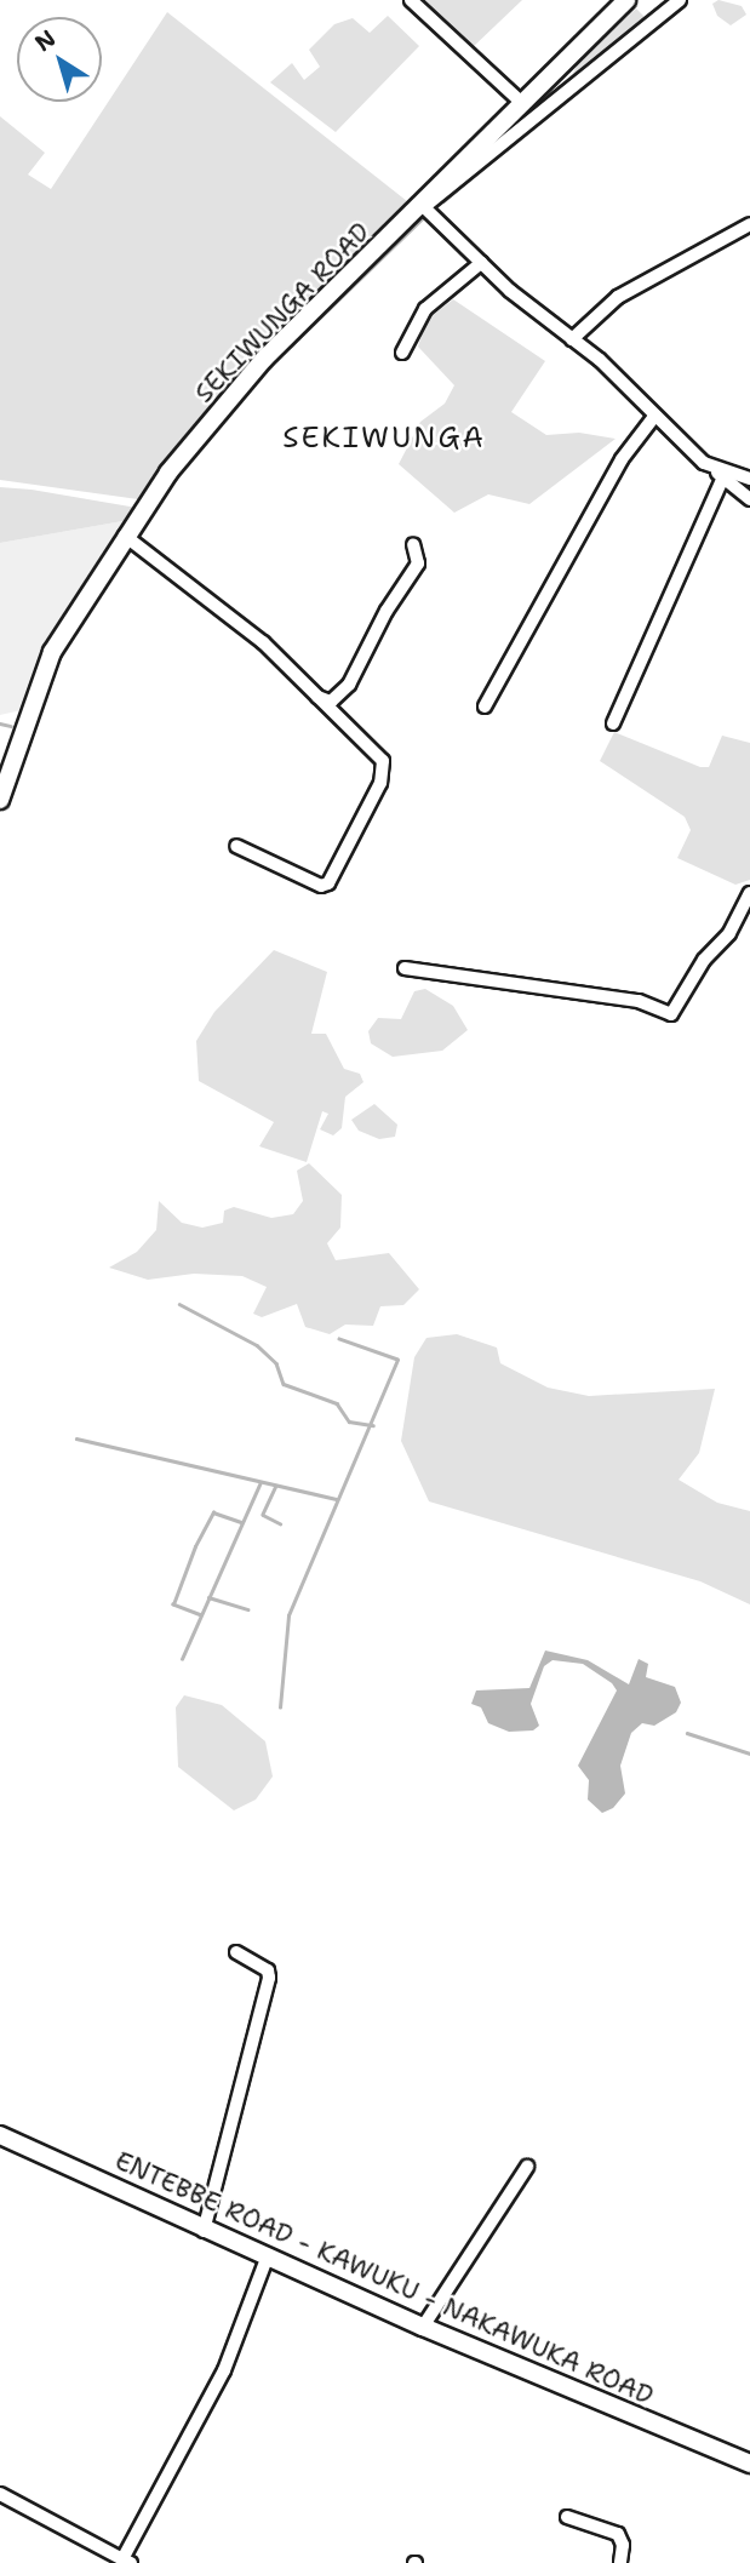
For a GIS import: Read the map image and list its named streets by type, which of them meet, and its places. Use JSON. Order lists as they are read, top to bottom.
{
  "streets": {
    "main road": ["SEKIWUNGA ROAD", "ENTEBBE ROAD - KAWUKU - NAKAWUKA ROAD"]
  },
  "districts": ["SEKIWUNGA"],
  "north": "top left"
}
